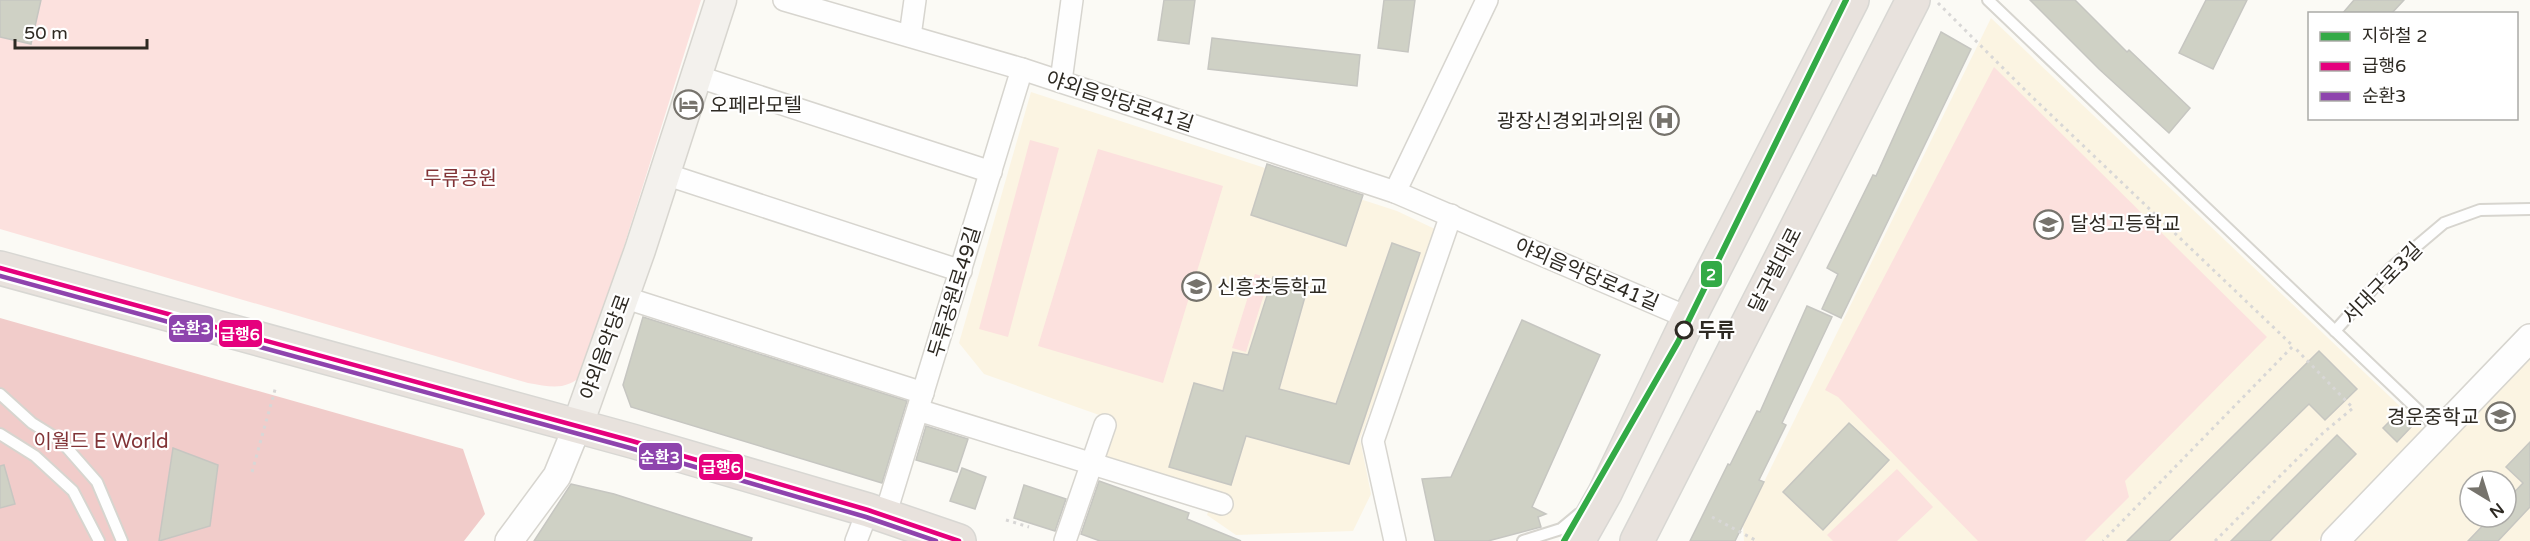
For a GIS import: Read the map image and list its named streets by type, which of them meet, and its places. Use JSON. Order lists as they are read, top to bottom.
{
  "streets": {
    "main road": ["달구벌대로", "야외음악당로"],
    "street": ["야외음악당로41길", "두류공원로49길"],
    "lane": ["서대구로3길"]
  },
  "crossings": [
    ["야외음악당로41길", "두류공원로49길"]
  ],
  "parks": ["두류공원", "이월드 E World"],
  "places": {
    "hotel": ["오페라모텔"],
    "hospital": ["광장신경외과의원"],
    "school or university": ["달성고등학교", "신흥초등학교", "경운중학교"],
    "other": ["두류"]
  },
  "lines": ["metro line 2", "transit line 급행6", "transit line 순환3"],
  "legend": ["지하철 2", "급행6", "순환3"],
  "scale_bar": "50 m",
  "north": "bottom right"
}
